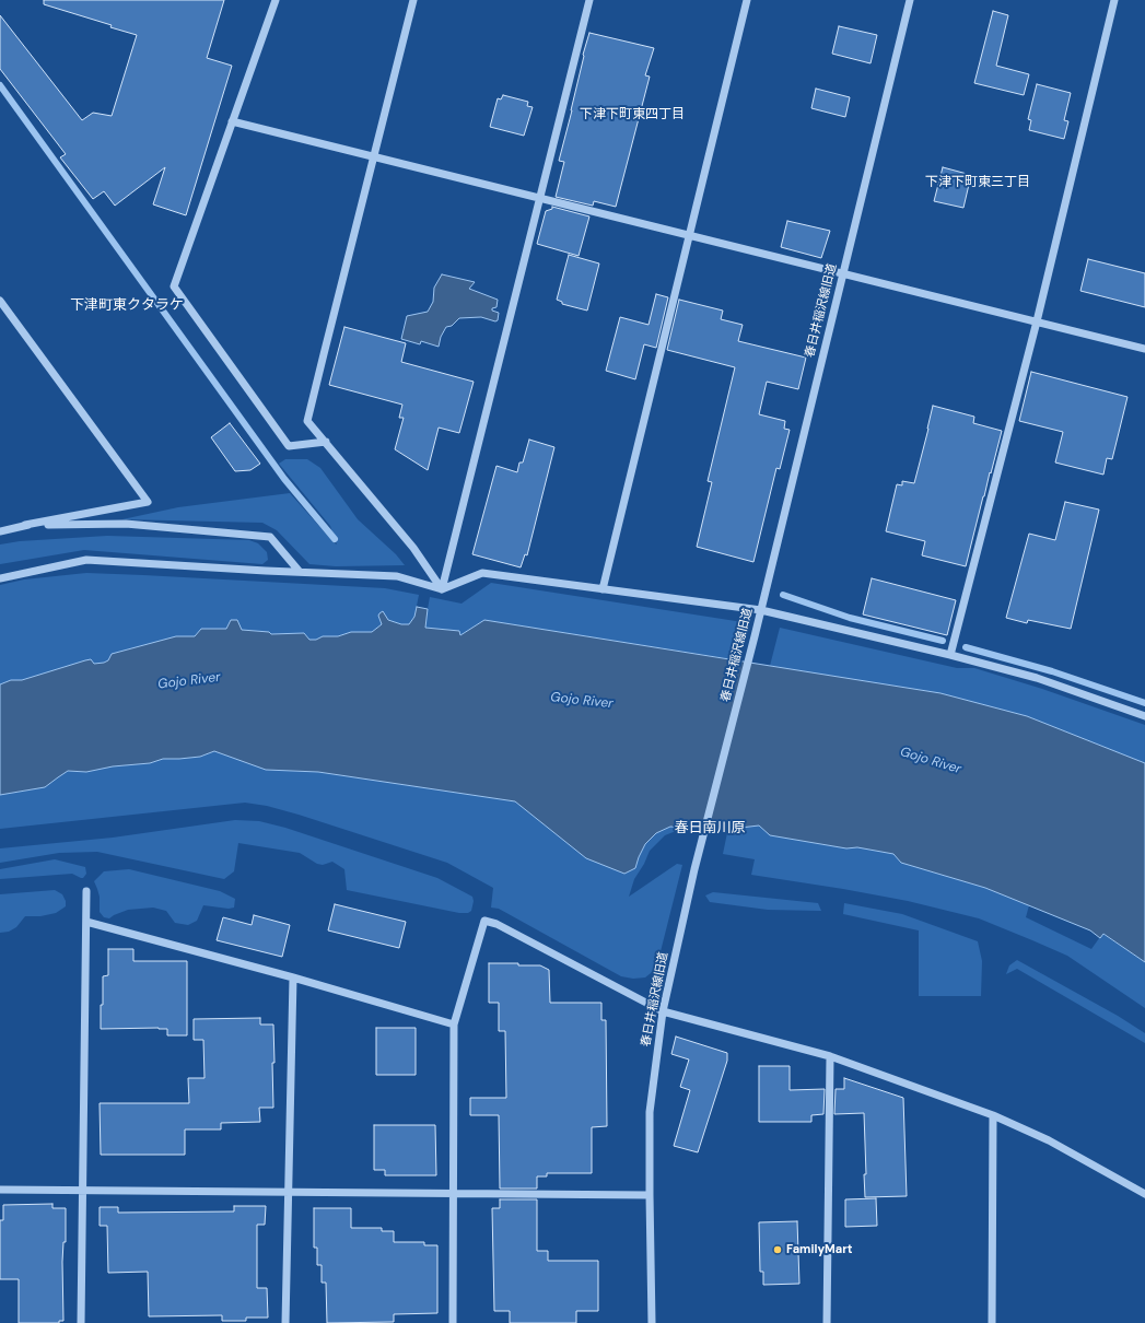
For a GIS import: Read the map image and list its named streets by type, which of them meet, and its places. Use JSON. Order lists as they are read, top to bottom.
{
  "streets": {
    "street": ["春日井稲沢線旧道"]
  },
  "districts": [
    "下津下町東四丁目",
    "下津下町東三丁目",
    "下津町東クタラケ",
    "春日南川原"
  ],
  "water": ["Gojo River"],
  "places": ["FamilyMart"]
}
